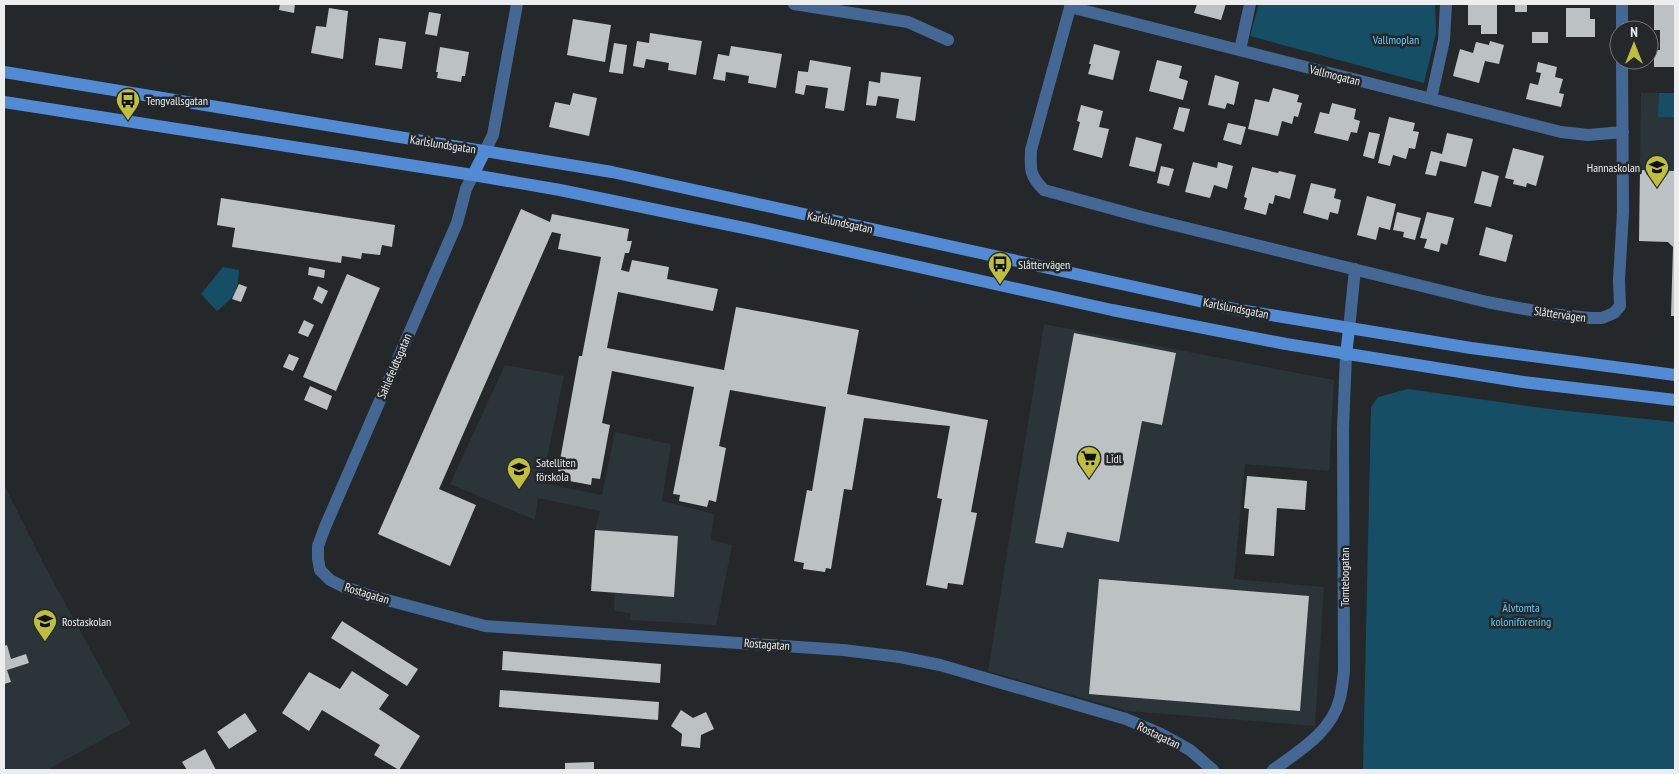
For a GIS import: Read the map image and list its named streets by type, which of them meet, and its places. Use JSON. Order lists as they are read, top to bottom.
{
  "streets": {
    "main road": ["Karlslundsgatan"],
    "street": [
      "Vallmogatan",
      "Slåttervägen",
      "Sahlefeldtsgatan",
      "Tomtebogatan",
      "Rostagatan"
    ]
  },
  "crossings": [
    ["Vallmogatan", "Slåttervägen"],
    ["Karlslundsgatan", "Sahlefeldtsgatan"],
    ["Karlslundsgatan", "Tomtebogatan"],
    ["Sahlefeldtsgatan", "Rostagatan"]
  ],
  "parks": ["Vallmoplan", "Älvtomta koloniförening"],
  "places": {
    "bus stop": ["Tengvallsgatan", "Slåttervägen"],
    "school or university": ["Hannaskolan", "Satelliten förskola", "Rostaskolan"],
    "supermarket": ["Lidl"]
  },
  "north": "top"
}
